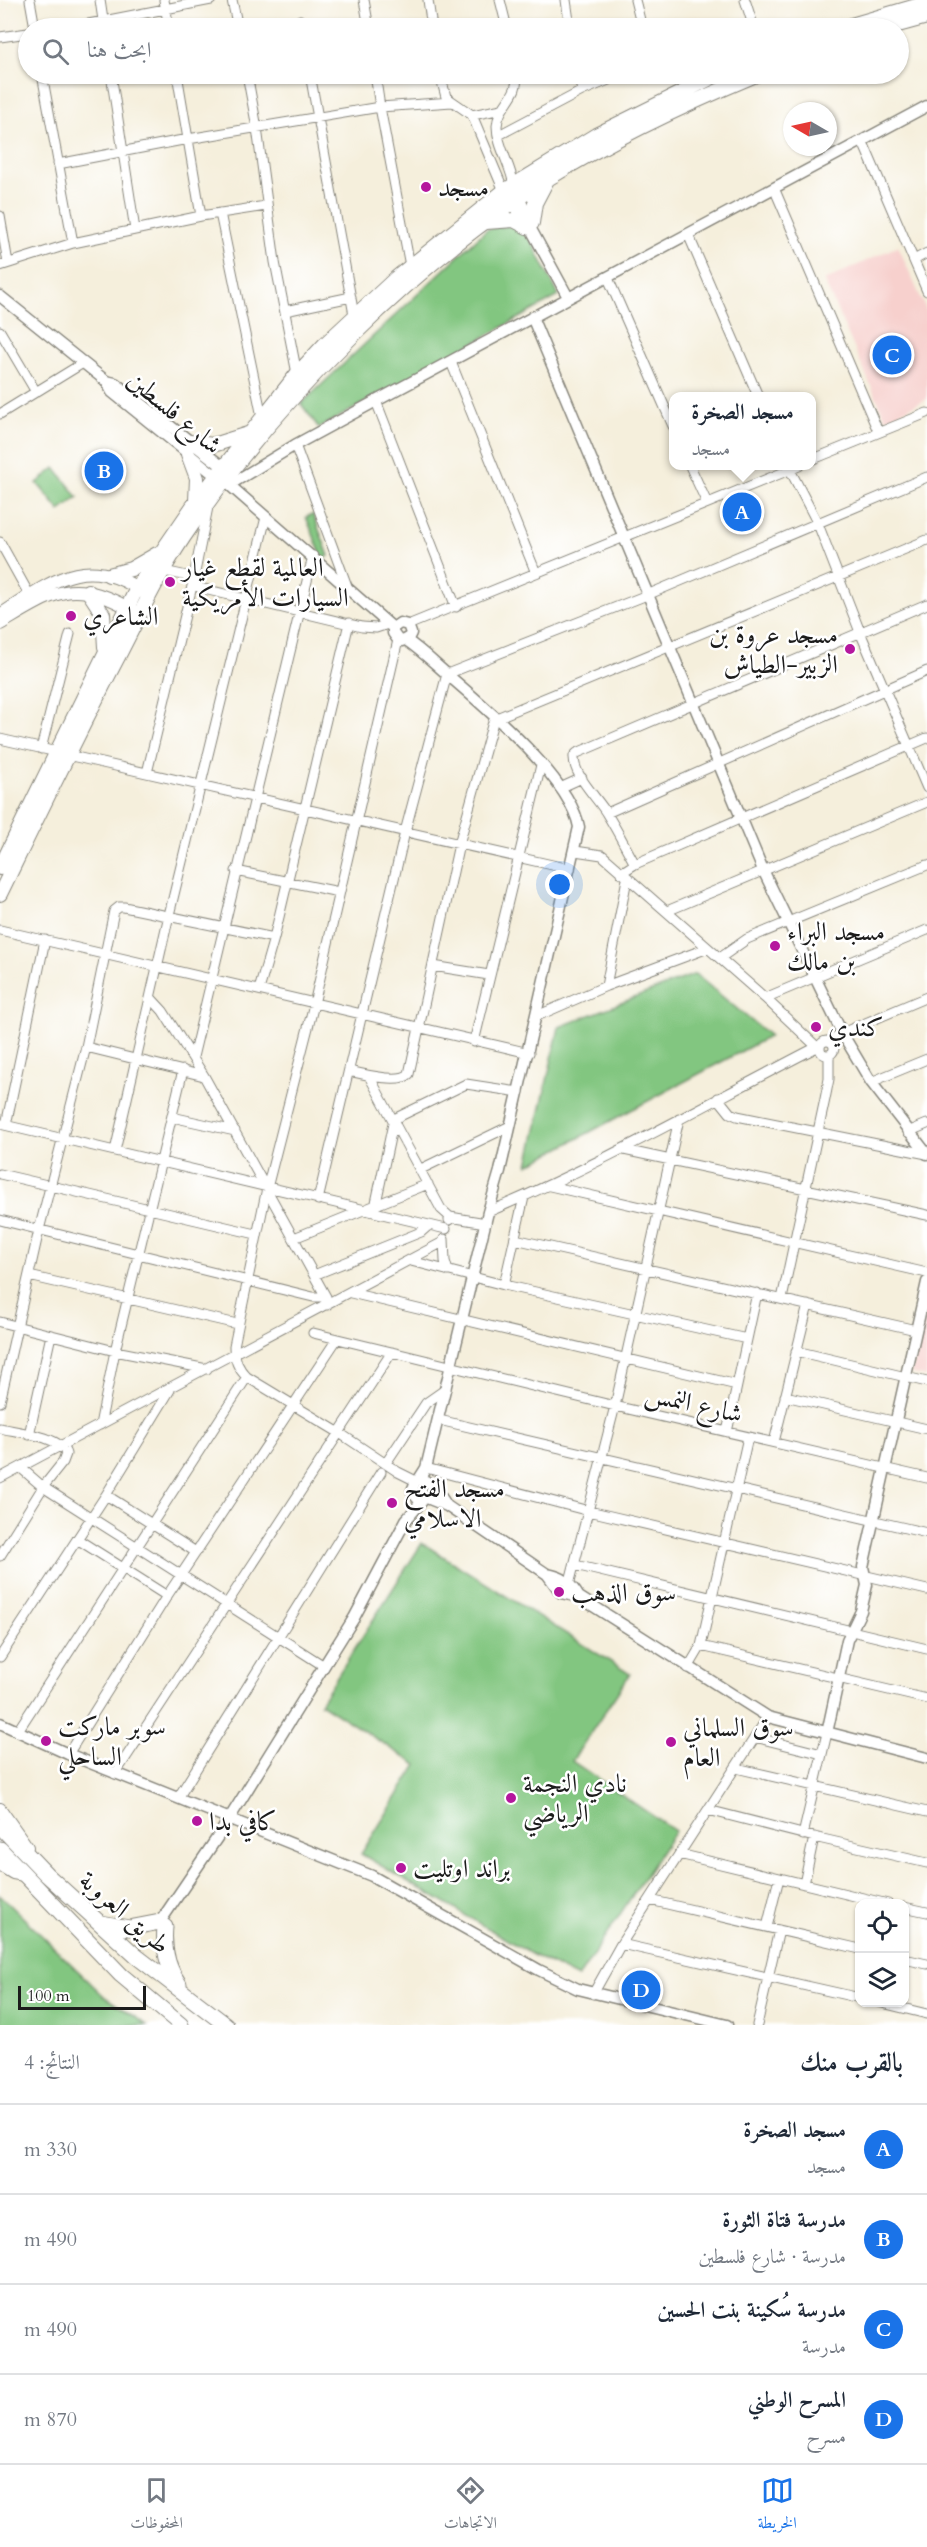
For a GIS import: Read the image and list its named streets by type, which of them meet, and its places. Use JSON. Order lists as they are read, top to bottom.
{
  "streets": {
    "highway": ["طريق العروبة"],
    "street": ["شارع فلسطين", "شارع النمس"]
  },
  "places": [
    "مسجد",
    "العالمية لقطع غيار السيارات الأمريكية",
    "الشاعري",
    "مسجد عروة بن الزبير-الطياش",
    "مسجد البراء بن مالك",
    "كندي",
    "مسجد الفتح الاسلامي",
    "سوق الذهب",
    "سوبر ماركت الساحلي",
    "سوق السلماني العام",
    "نادي النجمة الرياضي",
    "كافي بدا",
    "براند اوتليت"
  ],
  "scale_bar": "100 m",
  "north": "left",
  "page": {
    "search": "ابحث هنا",
    "pins": [
      "C",
      "B",
      "A",
      "D"
    ],
    "popup": ["مسجد الصخرة", "مسجد"],
    "scale": "100 m",
    "heading": ["بالقرب منك", "النتائج: 4"],
    "list": [
      {
        "mark": "A",
        "name": "مسجد الصخرة",
        "note": "مسجد",
        "value": "330 m"
      },
      {
        "mark": "B",
        "name": "مدرسة فتاة الثورة",
        "note": "مدرسة · شارع فلسطين",
        "value": "490 m"
      },
      {
        "mark": "C",
        "name": "مدرسة سُكينة بنت الحسين",
        "note": "مدرسة",
        "value": "490 m"
      },
      {
        "mark": "D",
        "name": "المسرح الوطني",
        "note": "مسرح",
        "value": "870 m"
      }
    ],
    "nav": ["الخريطة", "الاتجاهات", "المحفوظات"]
  }
}
